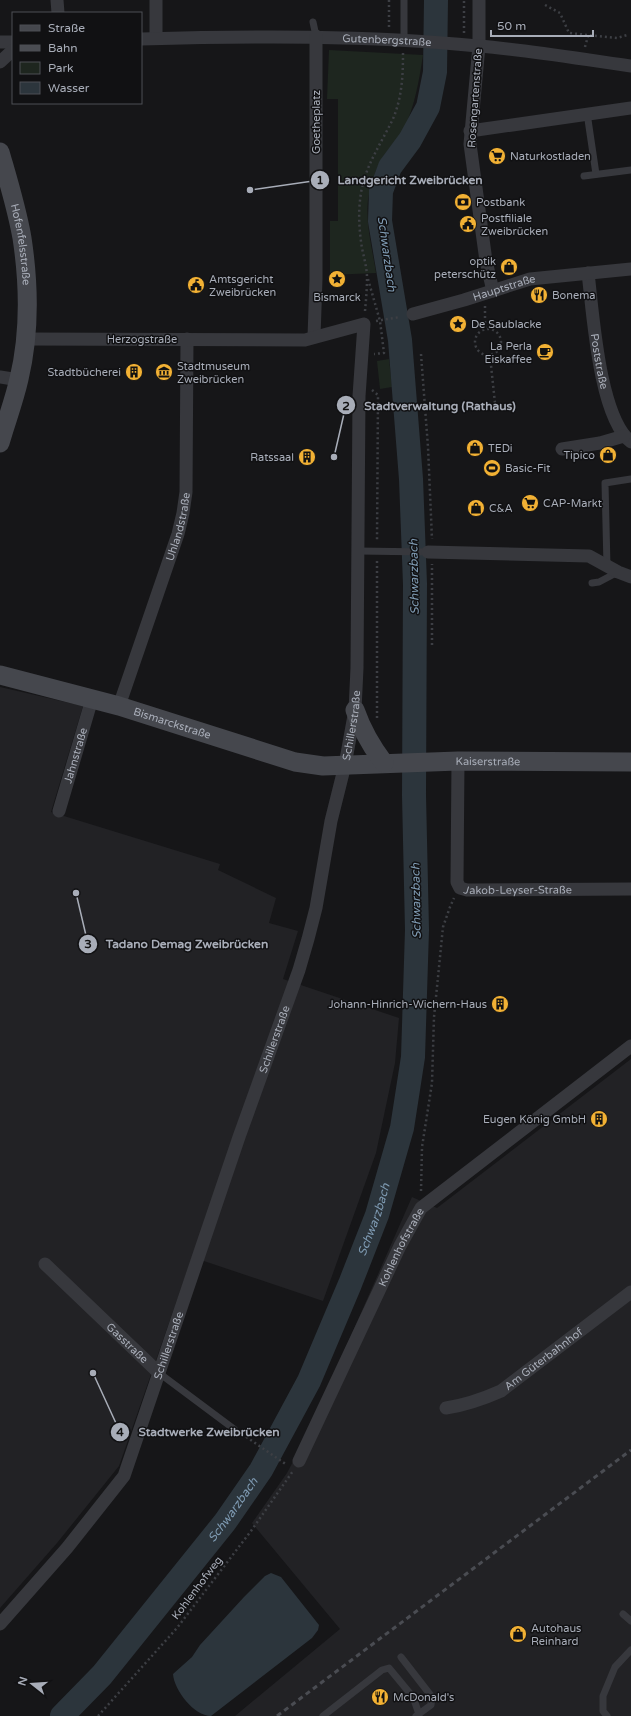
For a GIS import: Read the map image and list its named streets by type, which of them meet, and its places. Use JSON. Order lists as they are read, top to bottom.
{
  "streets": {
    "street": [
      "Gutenbergstraße",
      "Rosengartenstraße",
      "Goetheplatz",
      "Hofenfelsstraße",
      "Hauptstraße",
      "Herzogstraße",
      "Poststraße",
      "Uhlandstraße",
      "Bismarckstraße",
      "Schillerstraße",
      "Jahnstraße",
      "Kaiserstraße",
      "Jakob-Leyser-Straße",
      "Kohlenhofstraße",
      "Gasstraße",
      "Am Güterbahnhof"
    ],
    "path": ["Kohlenhofweg"]
  },
  "crossings": [
    ["Gutenbergstraße", "Rosengartenstraße"],
    ["Gutenbergstraße", "Goetheplatz"],
    ["Rosengartenstraße", "Hauptstraße"],
    ["Goetheplatz", "Herzogstraße"],
    ["Hofenfelsstraße", "Herzogstraße"],
    ["Hauptstraße", "Poststraße"],
    ["Herzogstraße", "Uhlandstraße"],
    ["Herzogstraße", "Schillerstraße"],
    ["Uhlandstraße", "Bismarckstraße"],
    ["Bismarckstraße", "Schillerstraße"],
    ["Bismarckstraße", "Jahnstraße"],
    ["Bismarckstraße", "Kaiserstraße"],
    ["Schillerstraße", "Kaiserstraße"],
    ["Schillerstraße", "Gasstraße"],
    ["Kaiserstraße", "Jakob-Leyser-Straße"],
    ["Kohlenhofstraße", "Kohlenhofweg"]
  ],
  "water": ["Schwarzbach"],
  "places": {
    "supermarket": ["Naturkostladen", "CAP-Markt"],
    "other": [
      "Landgericht Zweibrücken",
      "Stadtverwaltung (Rathaus)",
      "Tadano Demag Zweibrücken",
      "Stadtwerke Zweibrücken"
    ],
    "bank": ["Postbank"],
    "public building": ["Postfiliale Zweibrücken", "Amtsgericht Zweibrücken"],
    "shop": [
      "optik peterschütz",
      "TEDi",
      "Tipico",
      "C&A",
      "Autohaus Reinhard"
    ],
    "place": ["Bismarck", "De Saublacke"],
    "restaurant": ["Bonema", "McDonald's"],
    "cafe": ["La Perla Eiskaffee"],
    "building": [
      "Stadtbücherei",
      "Ratssaal",
      "Johann-Hinrich-Wichern-Haus",
      "Eugen König GmbH"
    ],
    "museum": ["Stadtmuseum Zweibrücken"],
    "sports": ["Basic-Fit"]
  },
  "legend": [
    "Straße",
    "Bahn",
    "Park",
    "Wasser"
  ],
  "scale_bar": "50 m",
  "north": "left"
}
